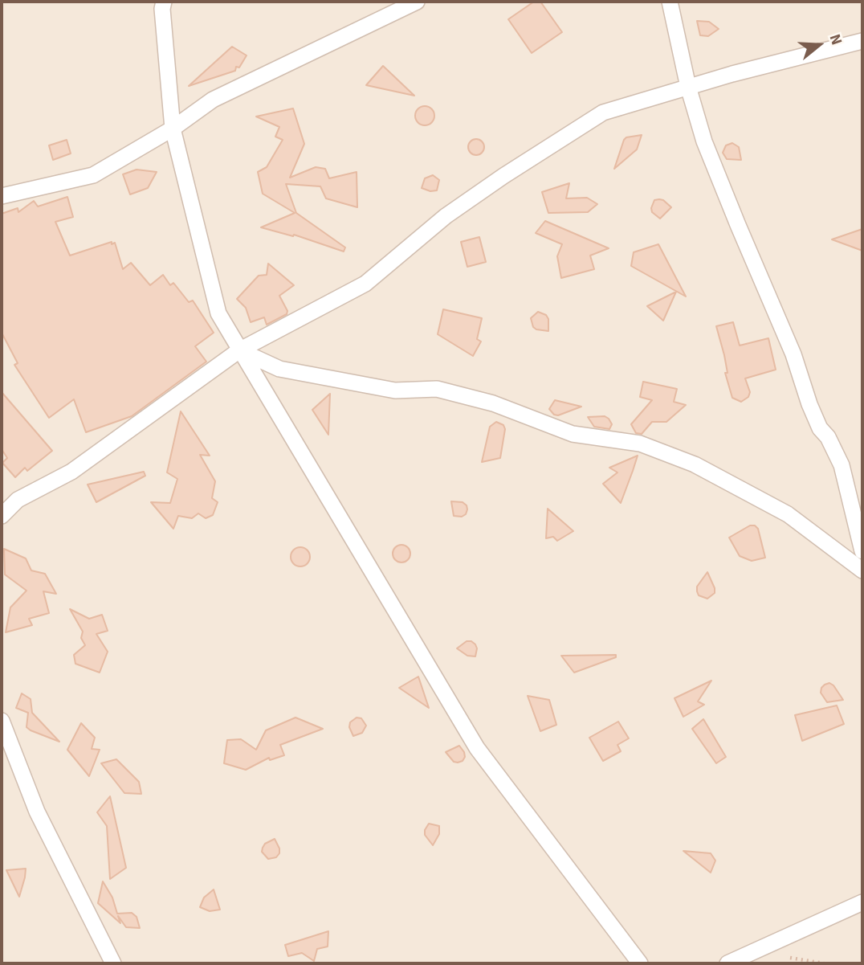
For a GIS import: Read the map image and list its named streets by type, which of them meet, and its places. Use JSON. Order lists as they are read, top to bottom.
{
  "north": "right"
}
